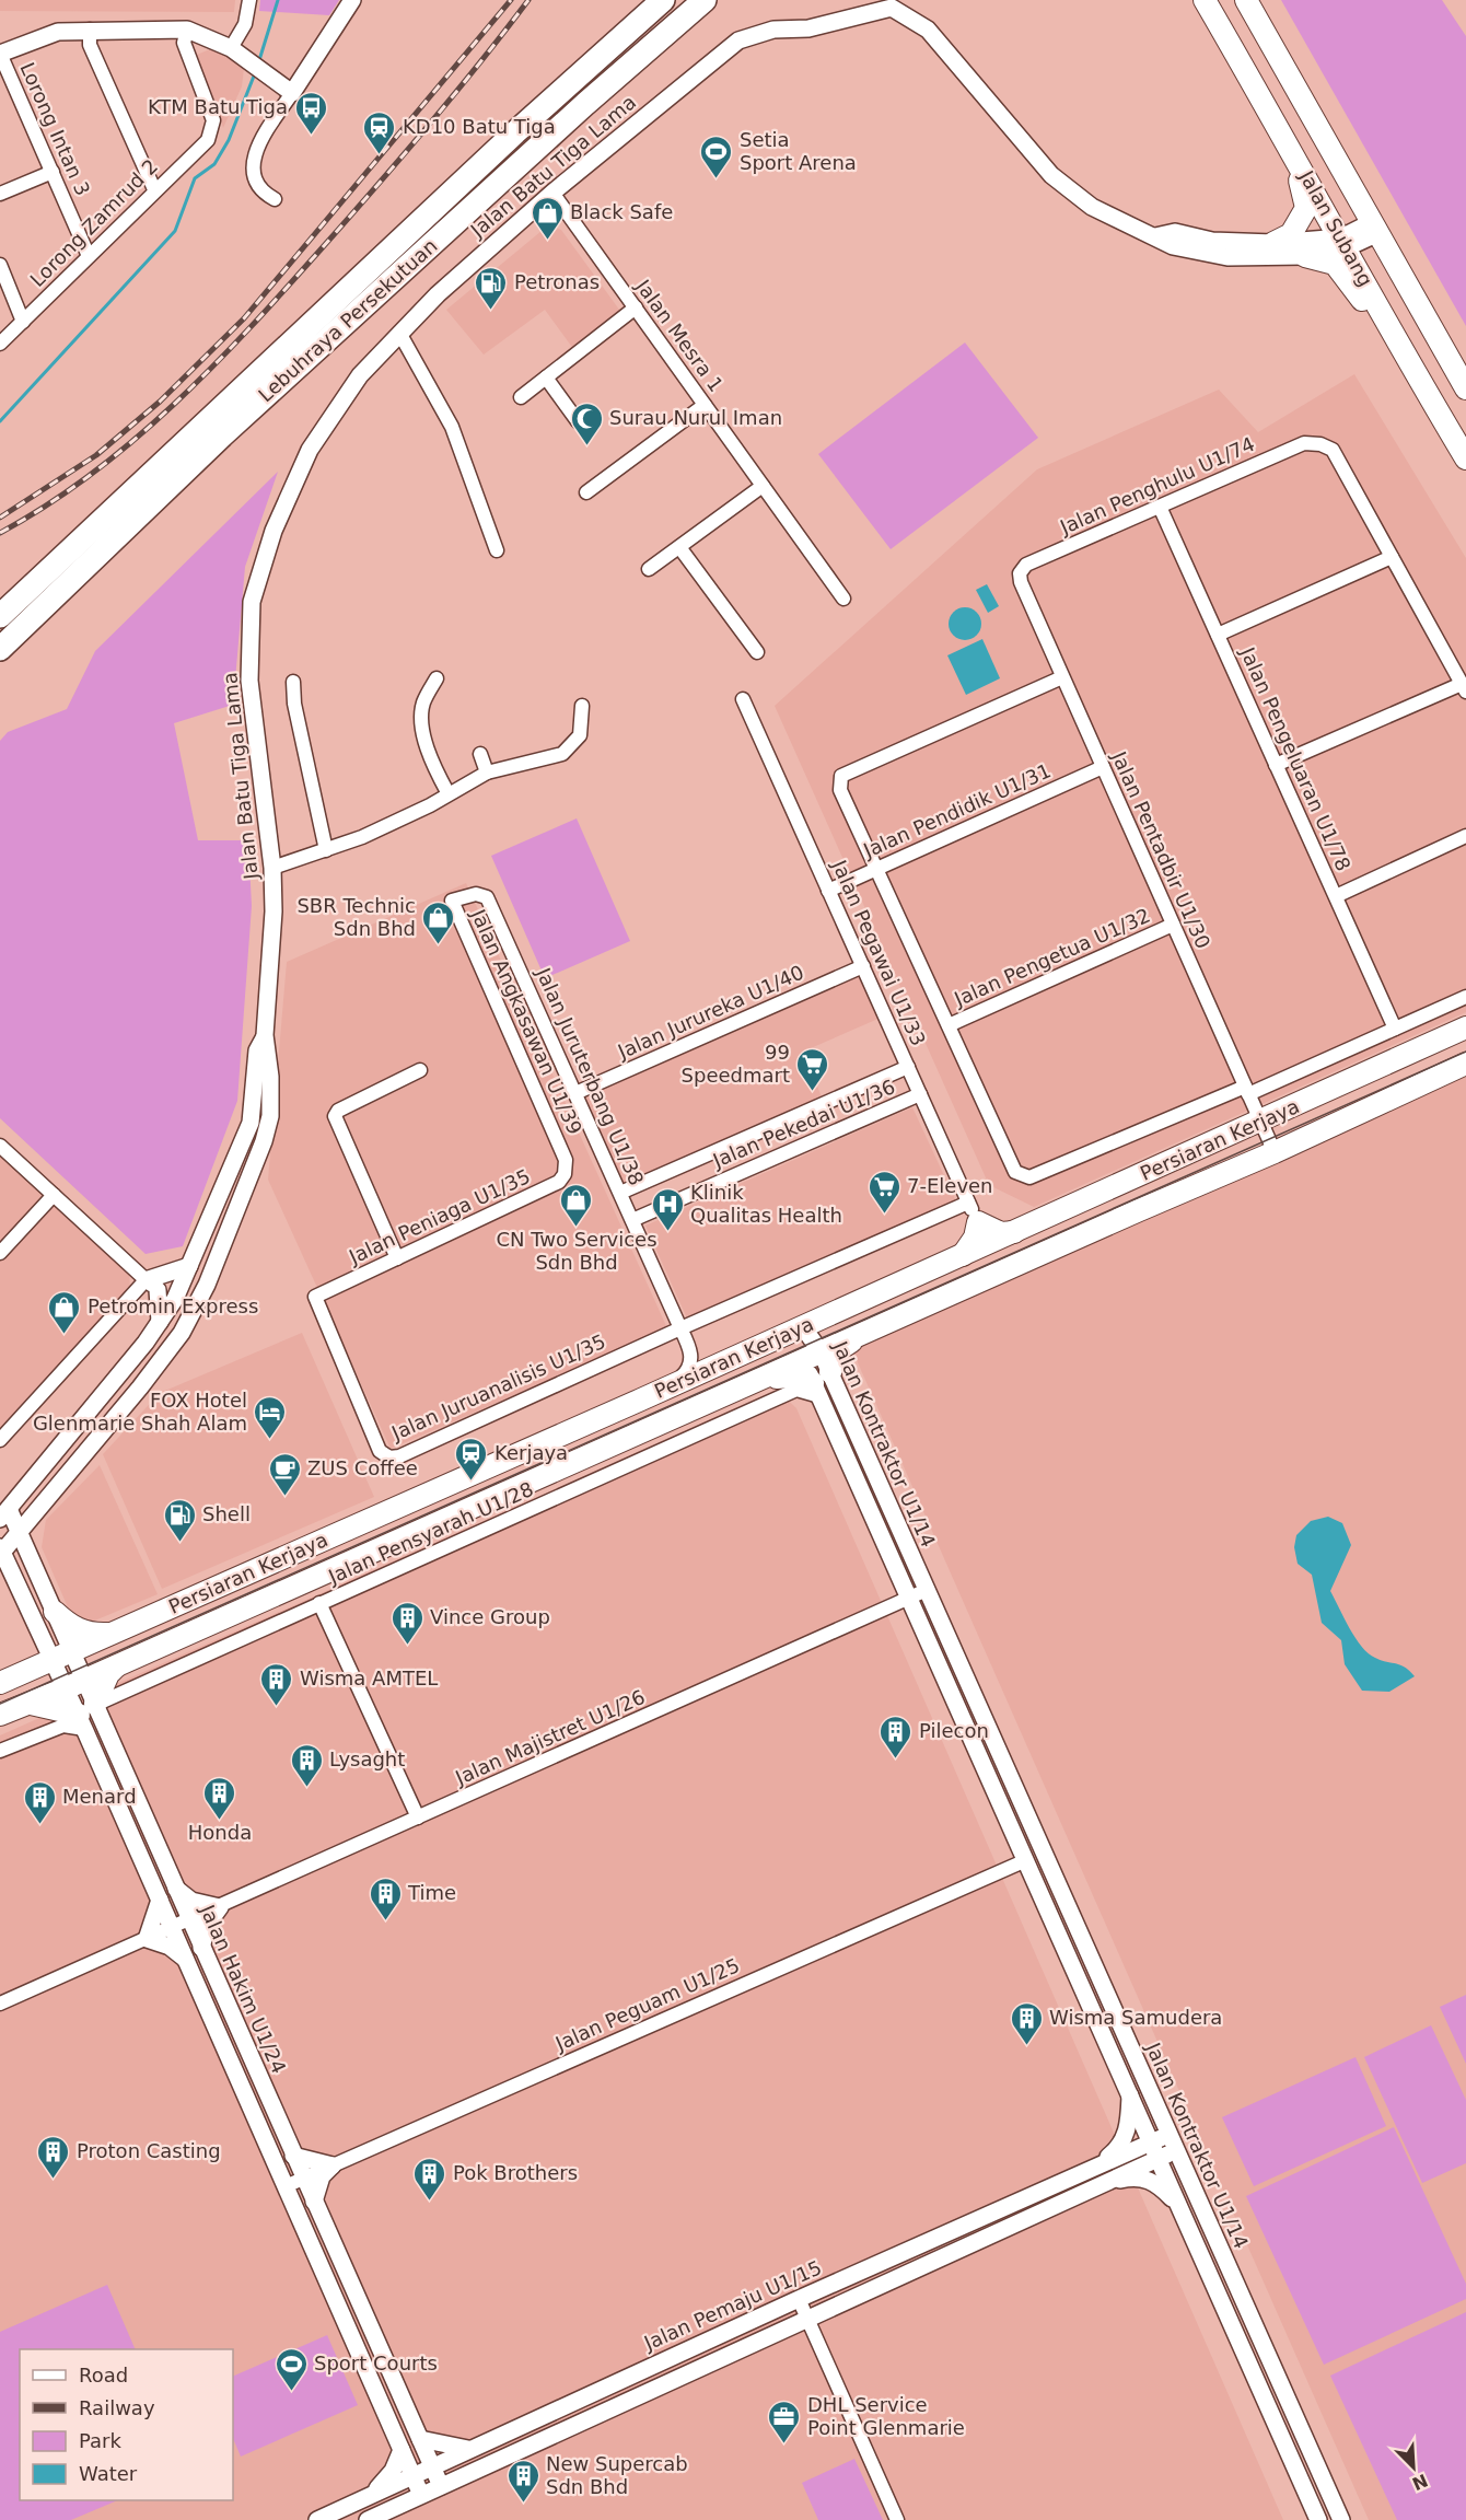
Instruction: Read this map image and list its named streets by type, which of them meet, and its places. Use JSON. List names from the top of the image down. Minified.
{"streets":{"highway":["Lebuhraya Persekutuan"],"main road":["Jalan Subang","Persiaran Kerjaya"],"street":["Lorong Intan 3","Jalan Batu Tiga Lama","Lorong Zamrud 2","Jalan Mesra 1","Jalan Penghulu U1/74","Jalan Pengeluaran U1/78","Jalan Pendidik U1/31","Jalan Pentadbir U1/30","Jalan Pegawai U1/33","Jalan Pengetua U1/32","Jalan Jurureka U1/40","Jalan Angkasawan U1/39","Jalan Juruterbang U1/38","Jalan Pekedai U1/36","Jalan Peniaga U1/35","Jalan Juruanalisis U1/35","Jalan Kontraktor U1/14","Jalan Pensyarah U1/28","Jalan Majistret U1/26","Jalan Hakim U1/24","Jalan Peguam U1/25","Jalan Pemaju U1/15"]},"crossings":[["Lorong Intan 3","Lorong Zamrud 2"],["Jalan Batu Tiga Lama","Jalan Subang"],["Jalan Batu Tiga Lama","Jalan Mesra 1"],["Jalan Batu Tiga Lama","Jalan Hakim U1/24"],["Jalan Penghulu U1/74","Jalan Pengeluaran U1/78"],["Jalan Penghulu U1/74","Jalan Pentadbir U1/30"],["Jalan Pendidik U1/31","Jalan Pentadbir U1/30"],["Jalan Pendidik U1/31","Jalan Pegawai U1/33"],["Jalan Pentadbir U1/30","Jalan Pengetua U1/32"],["Jalan Pentadbir U1/30","Persiaran Kerjaya"],["Jalan Pegawai U1/33","Jalan Jurureka U1/40"],["Jalan Pegawai U1/33","Jalan Pekedai U1/36"],["Jalan Jurureka U1/40","Jalan Juruterbang U1/38"],["Jalan Angkasawan U1/39","Jalan Juruterbang U1/38"],["Jalan Angkasawan U1/39","Jalan Peniaga U1/35"],["Jalan Juruterbang U1/38","Jalan Pekedai U1/36"],["Jalan Juruterbang U1/38","Jalan Juruanalisis U1/35"],["Persiaran Kerjaya","Jalan Kontraktor U1/14"],["Persiaran Kerjaya","Jalan Hakim U1/24"],["Jalan Peniaga U1/35","Jalan Juruanalisis U1/35"],["Jalan Kontraktor U1/14","Jalan Pensyarah U1/28"],["Jalan Kontraktor U1/14","Jalan Majistret U1/26"],["Jalan Kontraktor U1/14","Jalan Peguam U1/25"],["Jalan Kontraktor U1/14","Jalan Pemaju U1/15"],["Jalan Pensyarah U1/28","Jalan Hakim U1/24"],["Jalan Majistret U1/26","Jalan Hakim U1/24"],["Jalan Hakim U1/24","Jalan Peguam U1/25"],["Jalan Hakim U1/24","Jalan Pemaju U1/15"]],"places":{"bus stop":["KTM Batu Tiga"],"station":["KD10 Batu Tiga","Kerjaya"],"sports":["Setia Sport Arena","Sport Courts"],"shop":["Black Safe","SBR Technic Sdn Bhd","CN Two Services Sdn Bhd","Petromin Express"],"fuel station":["Petronas","Shell"],"mosque":["Surau Nurul Iman"],"supermarket":["99 Speedmart","7-Eleven"],"hospital":["Klinik Qualitas Health"],"hotel":["FOX Hotel Glenmarie Shah Alam"],"cafe":["ZUS Coffee"],"building":["Vince Group","Wisma AMTEL","Pilecon","Lysaght","Honda","Menard","Time","Wisma Samudera","Proton Casting","Pok Brothers","New Supercab Sdn Bhd"],"office":["DHL Service Point Glenmarie"]},"legend":["Road","Railway","Park","Water"],"north":"bottom right"}
